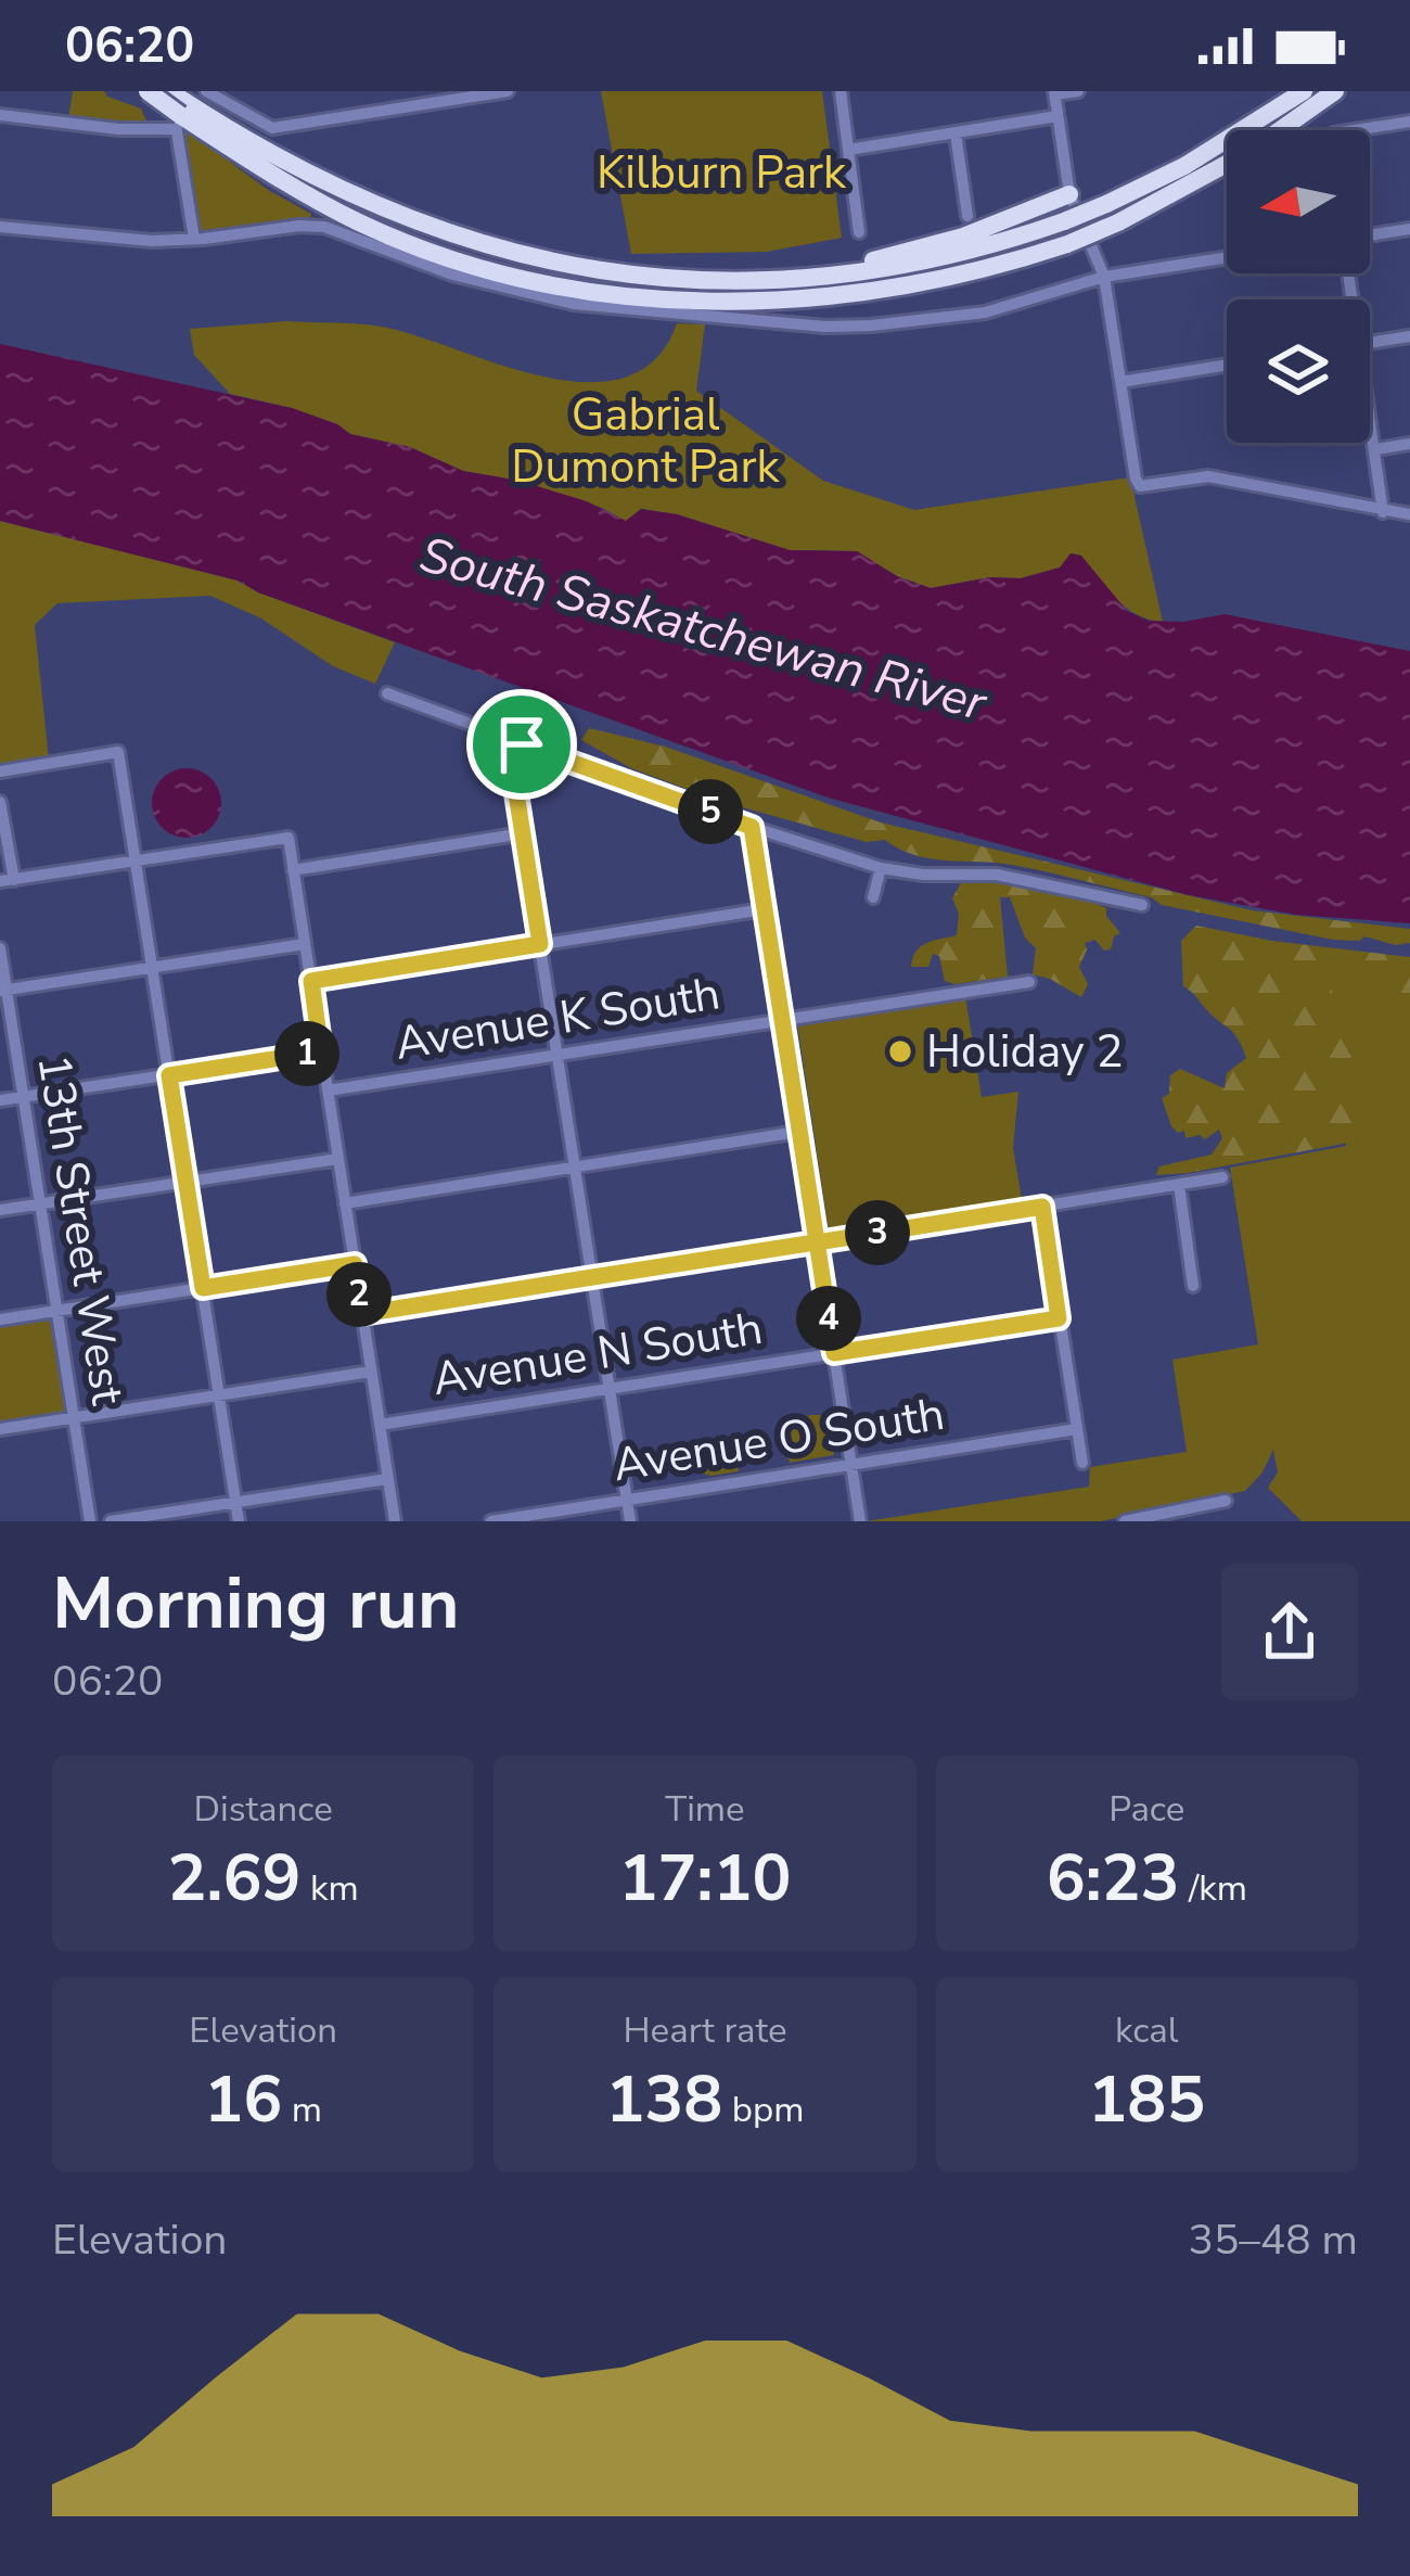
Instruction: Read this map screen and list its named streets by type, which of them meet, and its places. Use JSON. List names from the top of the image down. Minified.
{"streets":{"street":["Avenue K South","13th Street West","Avenue N South","Avenue O South"]},"crossings":[["13th Street West","Avenue N South"]],"water":["South Saskatchewan River"],"parks":["Kilburn Park","Gabrial Dumont Park"],"places":["Holiday 2"],"north":"left","page":{"status":"06:20","pins":["5","1","3","2","4"],"heading":["Morning run","06:20"],"stats":[["Distance","2.69 km"],["Time","17:10"],["Pace","6:23 /km"],["Elevation","16 m"],["Heart rate","138 bpm"],["kcal","185"]],"chart":["Elevation","35–48 m"]}}
